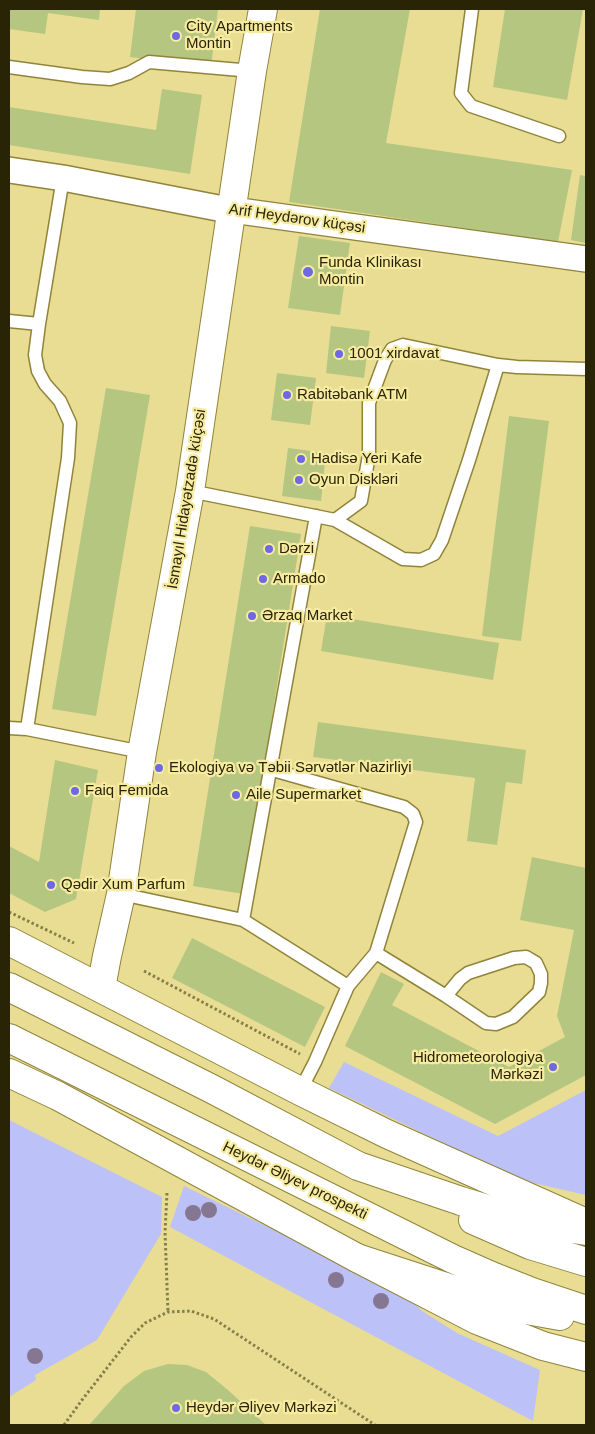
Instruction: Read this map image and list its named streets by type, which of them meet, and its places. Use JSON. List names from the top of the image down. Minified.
{"streets":{"main road":["İsmayıl Hidayətzadə küçəsi","Heydər Əliyev prospekti"],"street":["Arif Heydərov küçəsi"]},"crossings":[["Arif Heydərov küçəsi","İsmayıl Hidayətzadə küçəsi"]],"places":["City Apartments Montin","Funda Klinikası Montin","1001 xirdavat","Rabitəbank ATM","Hadisə Yeri Kafe","Oyun Diskləri","Dərzi","Armado","Ərzaq Market","Ekologiya və Təbii Sərvətlər Nazirliyi","Faiq Femida","Aile Supermarket","Qədir Xum Parfum","Hidrometeorologiya Mərkəzi","Heydər Əliyev Mərkəzi"]}
